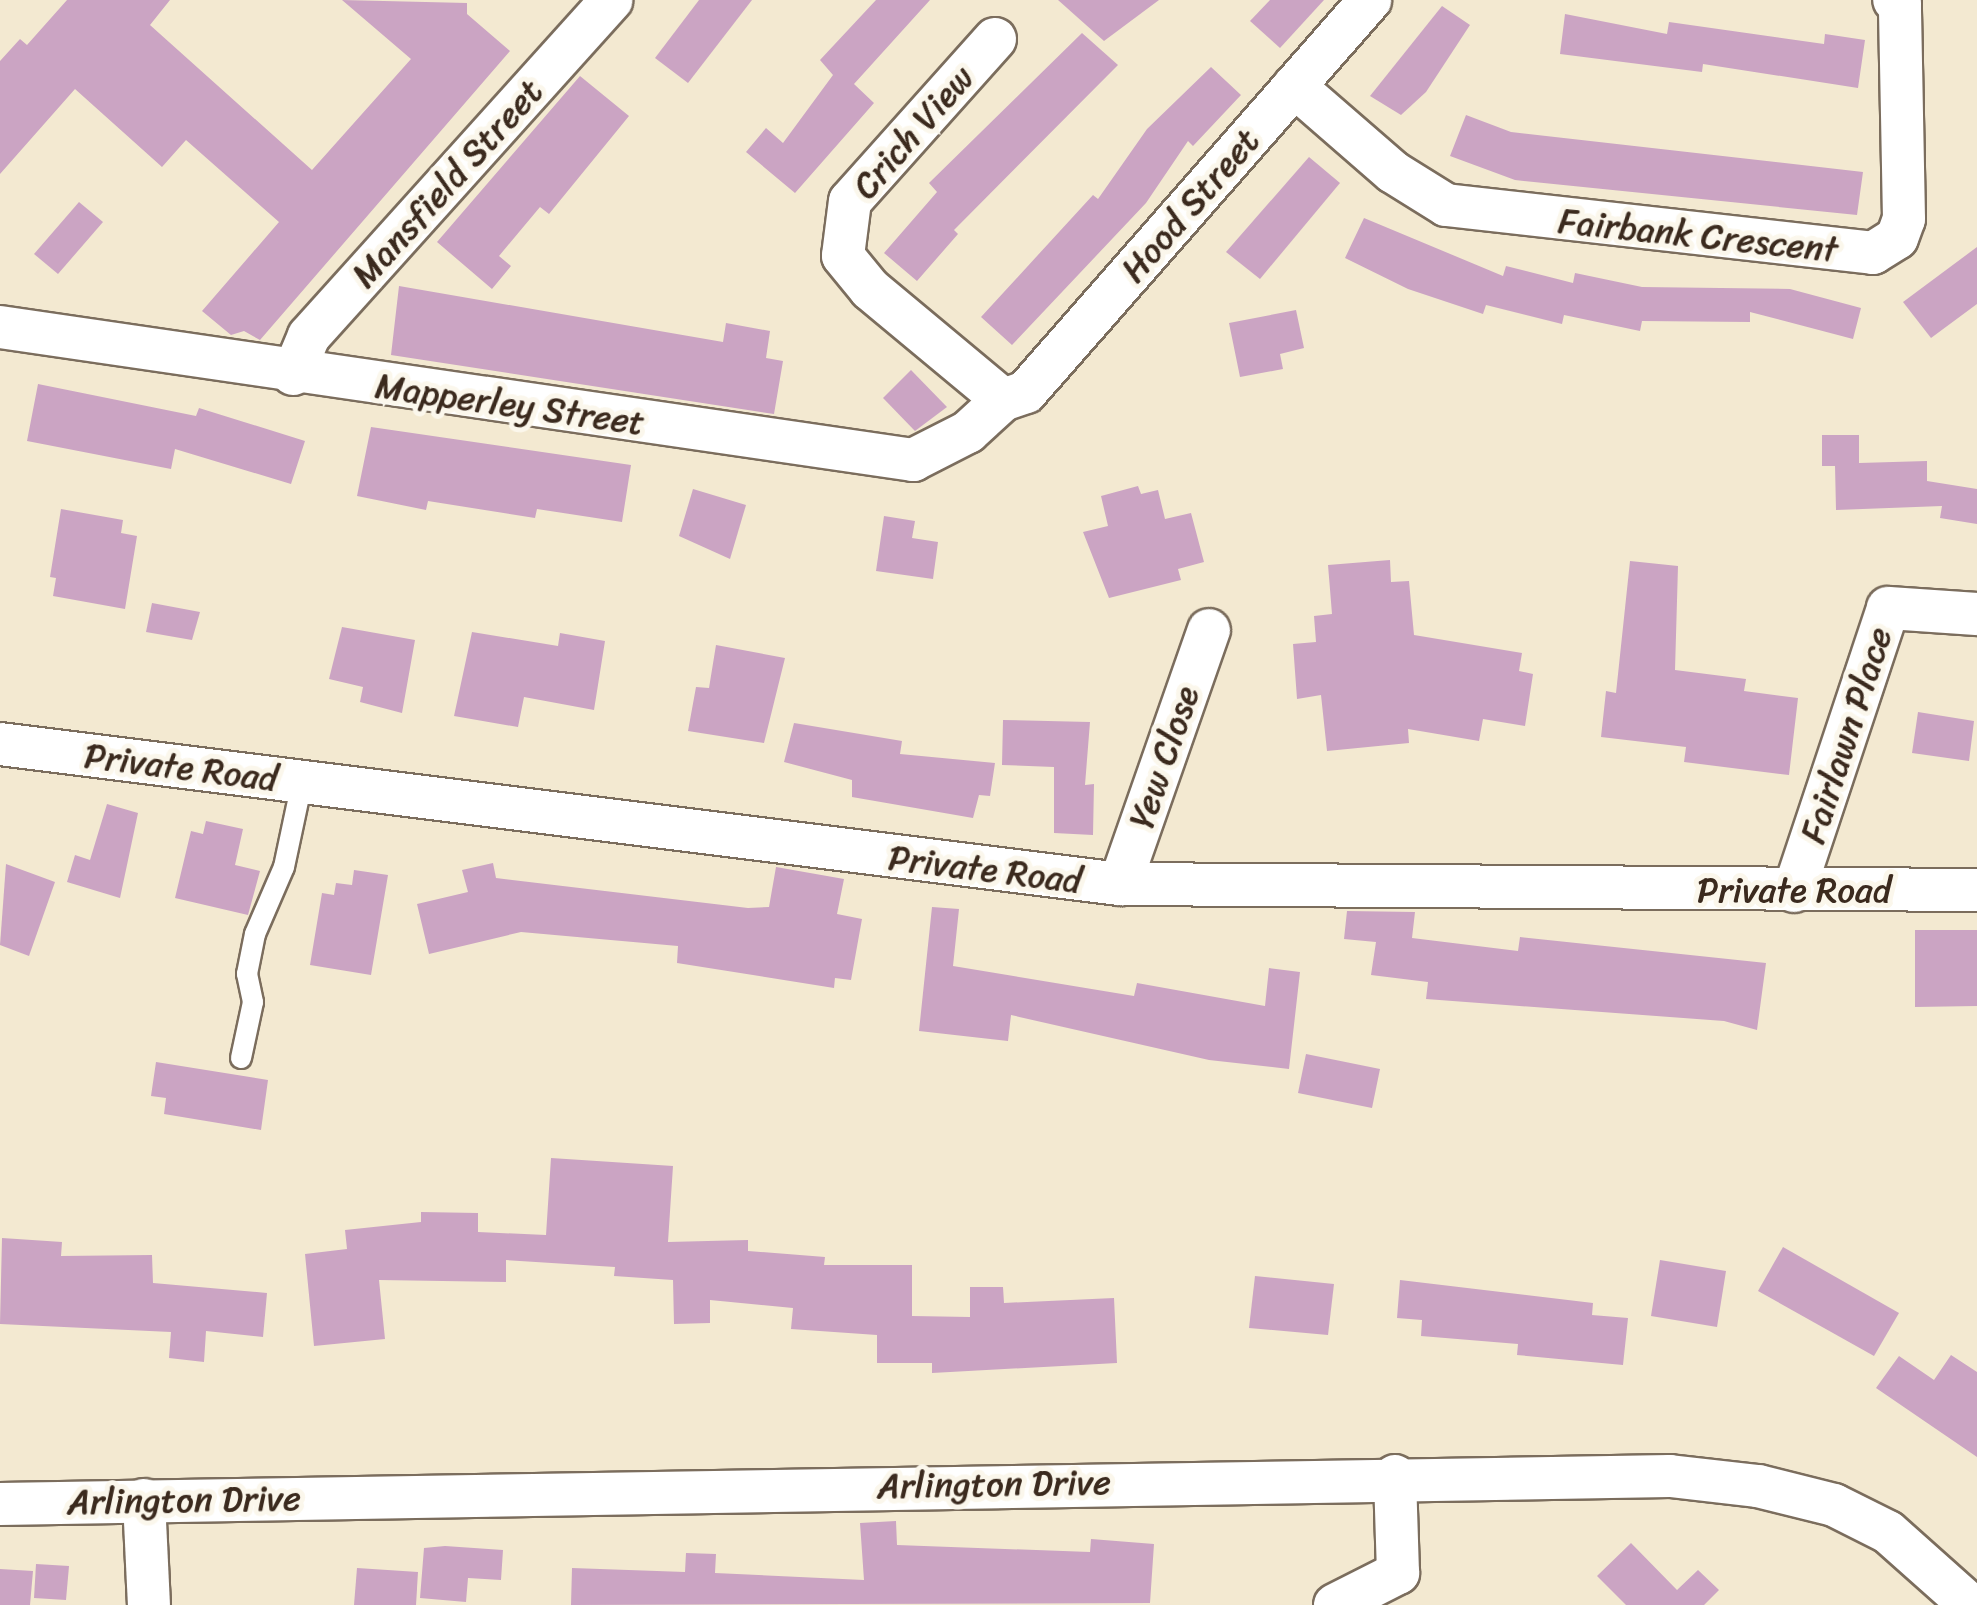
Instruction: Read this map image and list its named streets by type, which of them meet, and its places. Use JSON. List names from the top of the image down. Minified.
{"streets":{"street":["Crich View","Mansfield Street","Hood Street","Fairbank Crescent","Mapperley Street","Fairlawn Place","Yew Close","Private Road","Arlington Drive"]},"crossings":[["Crich View","Hood Street"],["Crich View","Mapperley Street"],["Mansfield Street","Mapperley Street"],["Hood Street","Fairbank Crescent"],["Hood Street","Mapperley Street"],["Fairlawn Place","Private Road"],["Yew Close","Private Road"]]}
